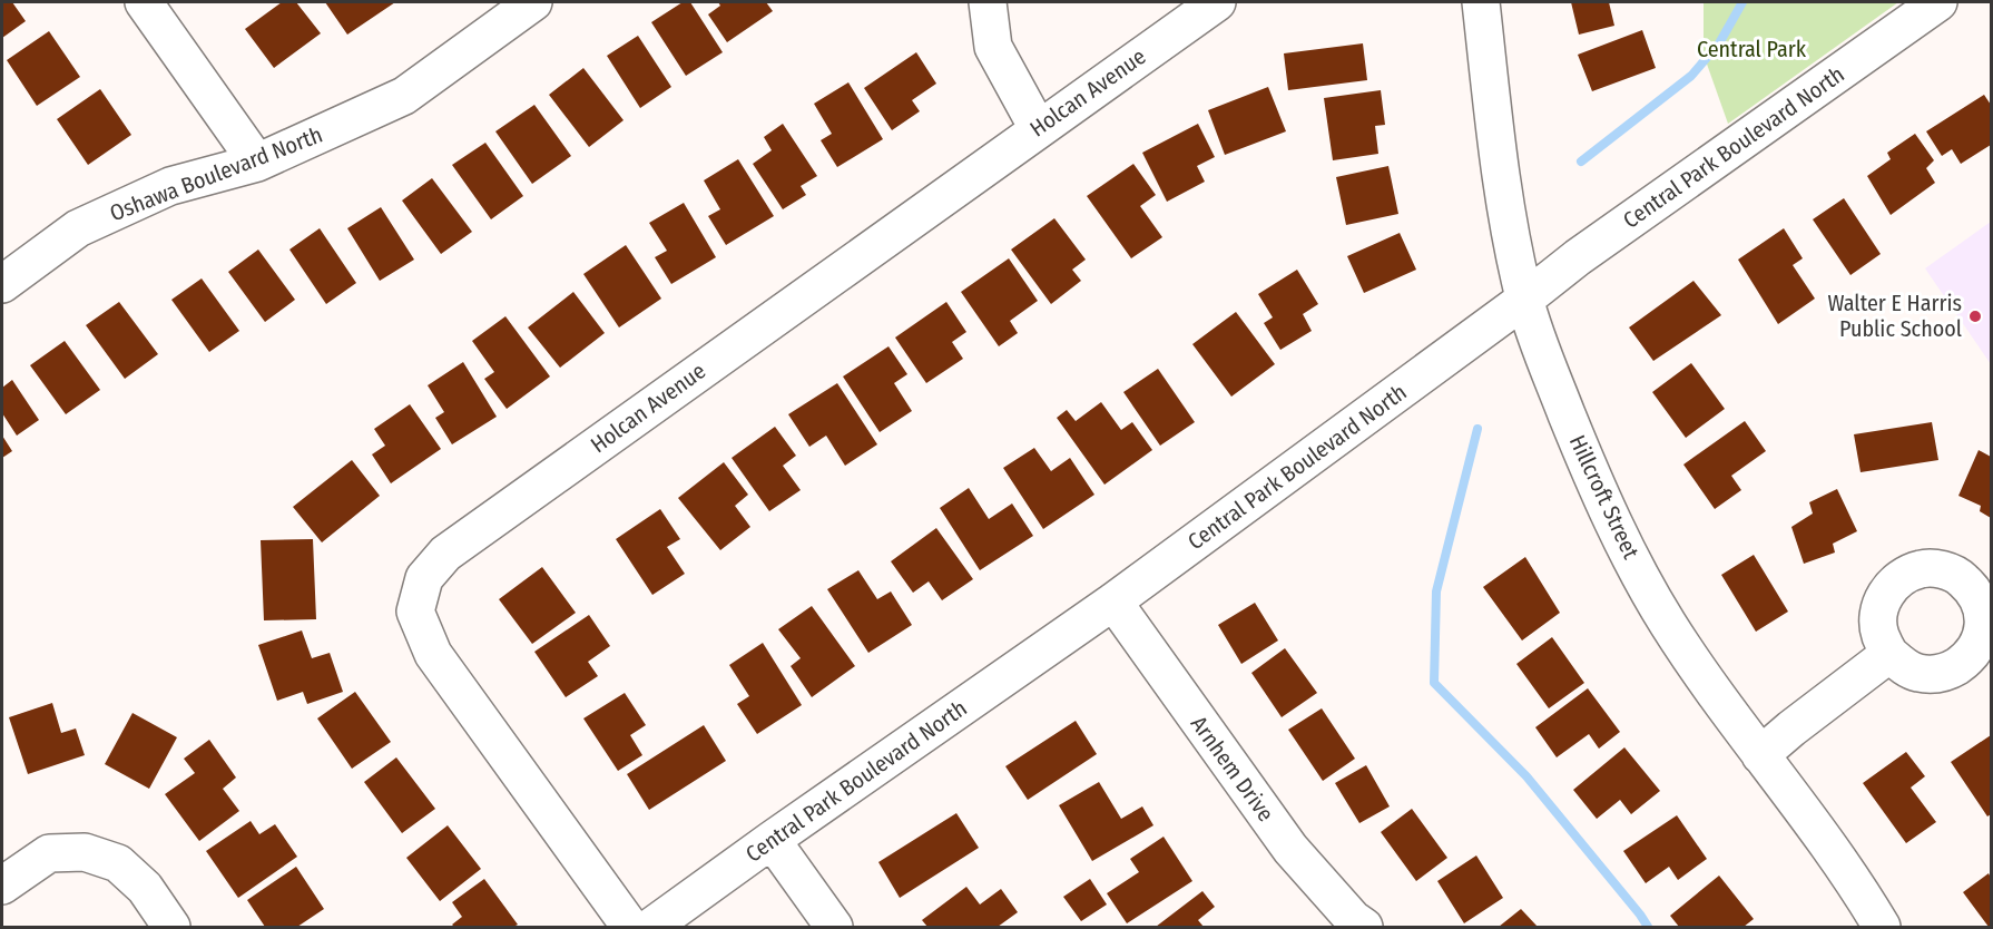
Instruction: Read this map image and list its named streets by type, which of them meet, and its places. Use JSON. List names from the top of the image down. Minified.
{"streets":{"street":["Holcan Avenue","Central Park Boulevard North","Oshawa Boulevard North","Hillcroft Street","Arnhem Drive"]},"crossings":[["Central Park Boulevard North","Hillcroft Street"],["Central Park Boulevard North","Arnhem Drive"]],"parks":["Central Park"],"places":["Walter E Harris Public School"]}
